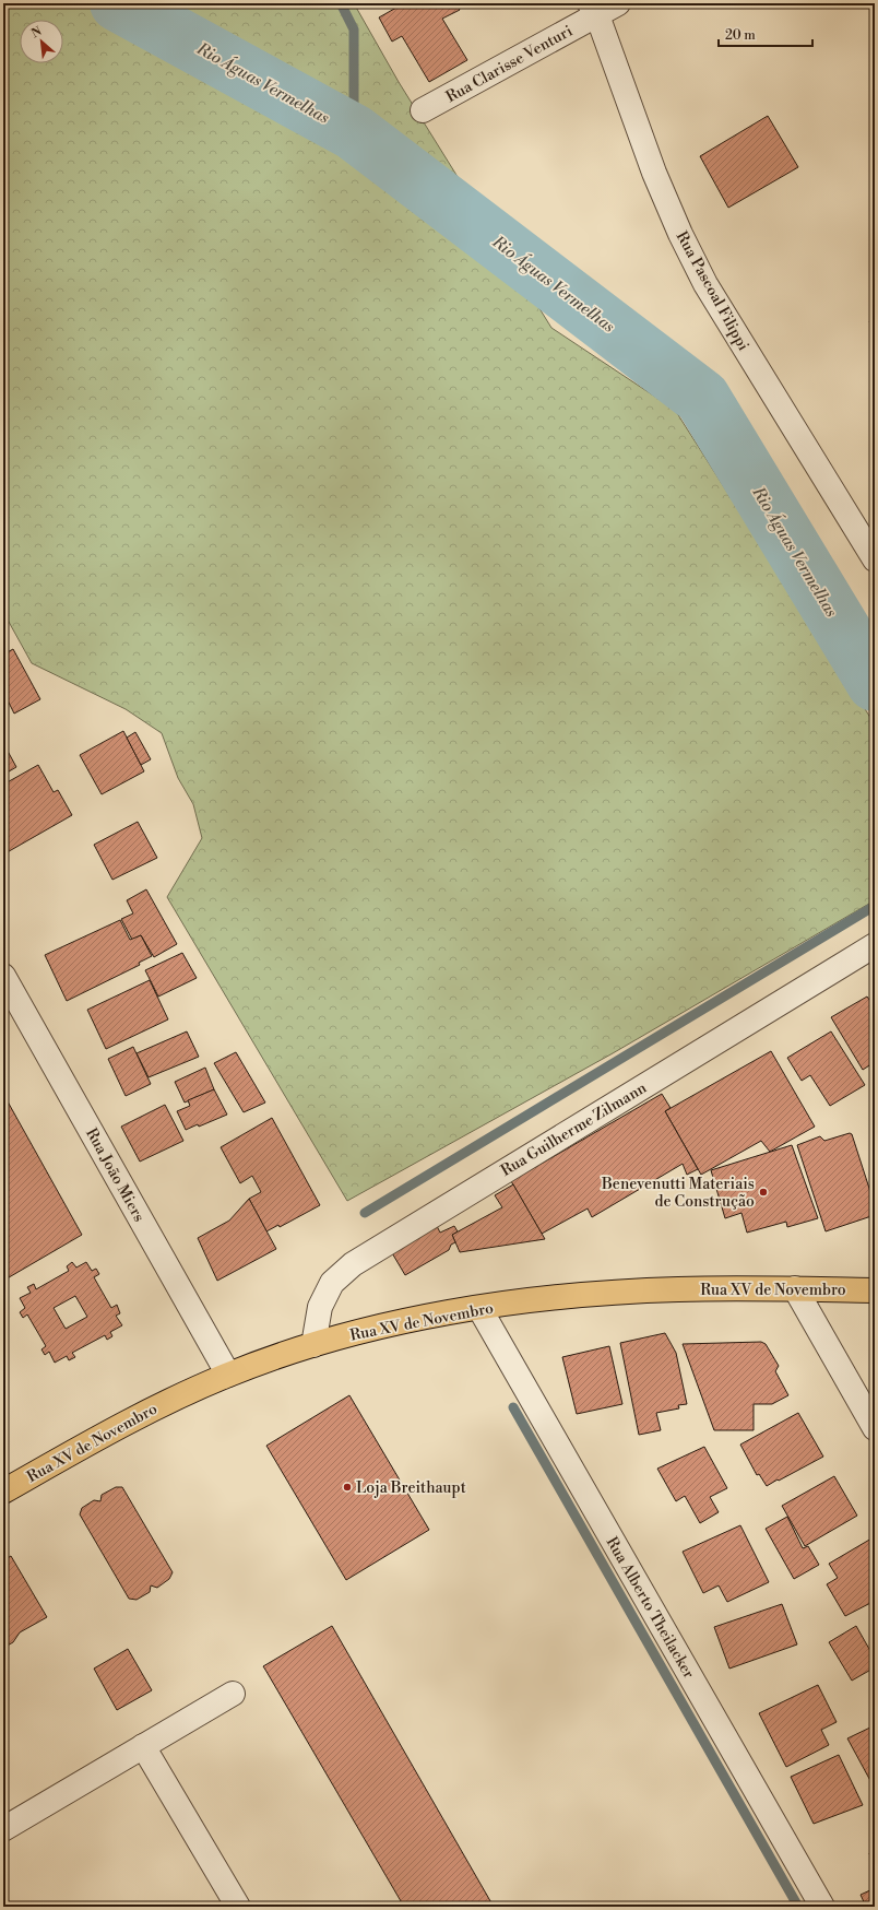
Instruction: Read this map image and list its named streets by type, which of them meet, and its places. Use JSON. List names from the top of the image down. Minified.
{"streets":{"main road":["Rua XV de Novembro"],"street":["Rua Clarisse Venturi","Rua Pascoal Filippi","Rua Guilherme Zilmann","Rua João Miers","Rua Alberto Theilacker"]},"crossings":[["Rua Clarisse Venturi","Rua Pascoal Filippi"],["Rua Guilherme Zilmann","Rua XV de Novembro"],["Rua João Miers","Rua XV de Novembro"],["Rua XV de Novembro","Rua Alberto Theilacker"]],"water":["Rio Águas Vermelhas"],"places":["Benevenutti Materiais de Construção","Loja Breithaupt"],"scale_bar":"20 m","north":"top left"}
